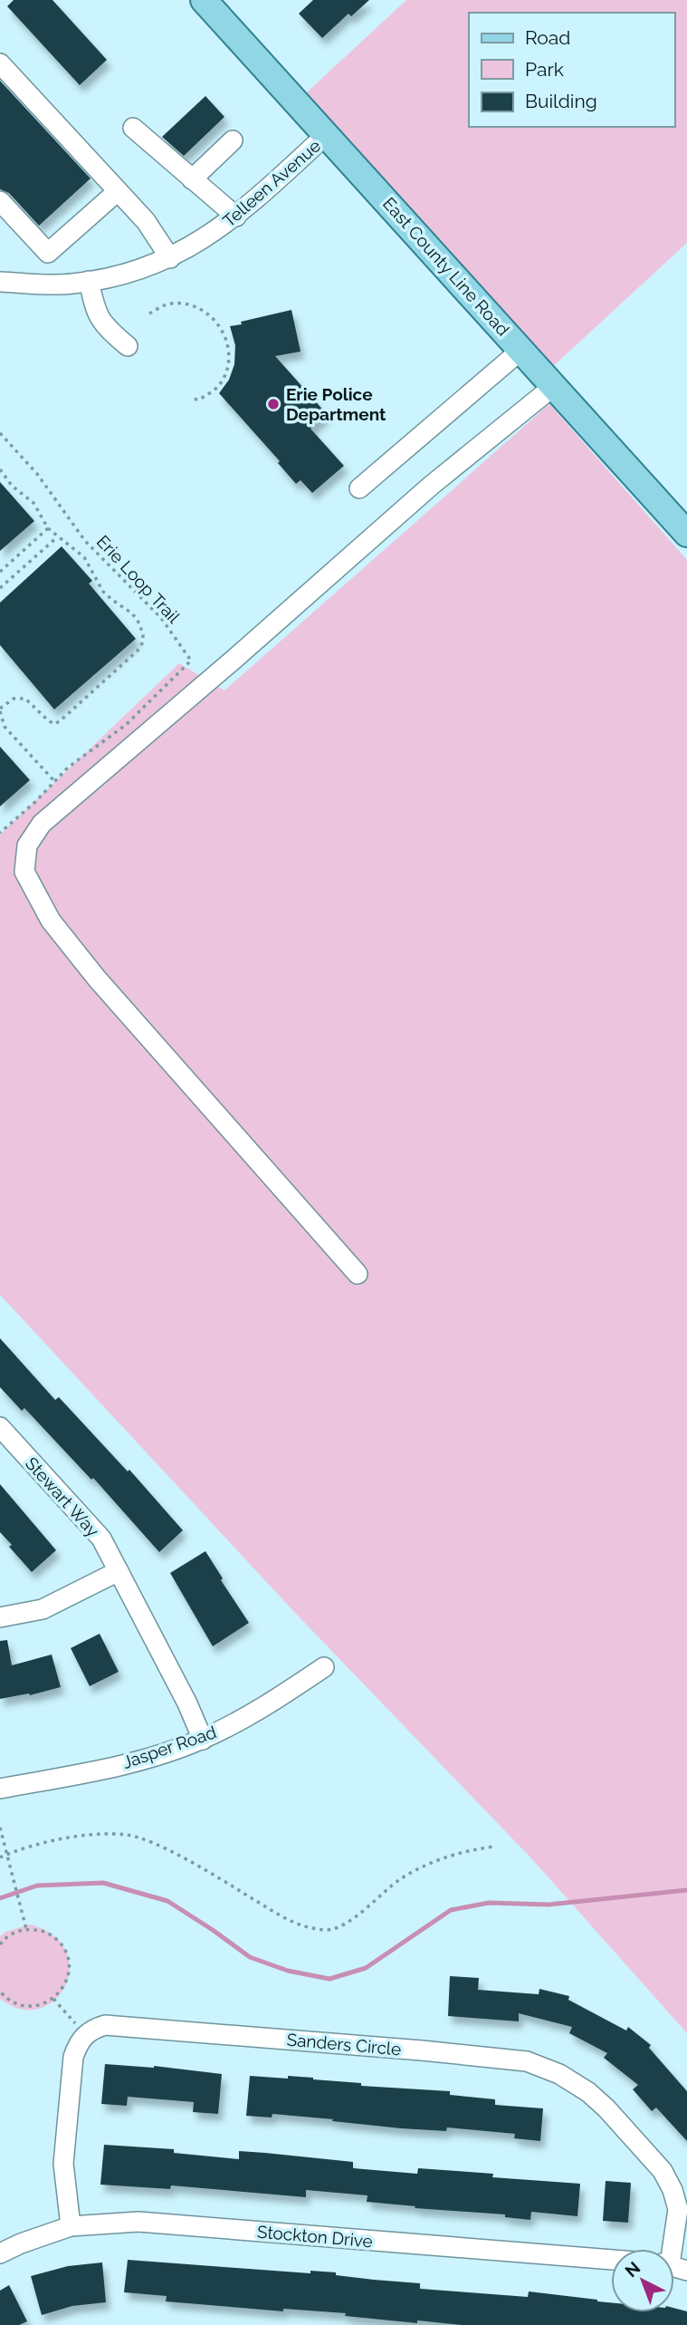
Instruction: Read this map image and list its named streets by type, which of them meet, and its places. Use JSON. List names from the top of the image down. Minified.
{"streets":{"main road":["East County Line Road"],"street":["Telleen Avenue","Stewart Way","Jasper Road","Sanders Circle","Stockton Drive"],"path":["Erie Loop Trail"]},"crossings":[["Telleen Avenue","East County Line Road"],["Stewart Way","Jasper Road"]],"places":["Erie Police Department"],"legend":["Road","Park","Building"],"north":"top left"}
